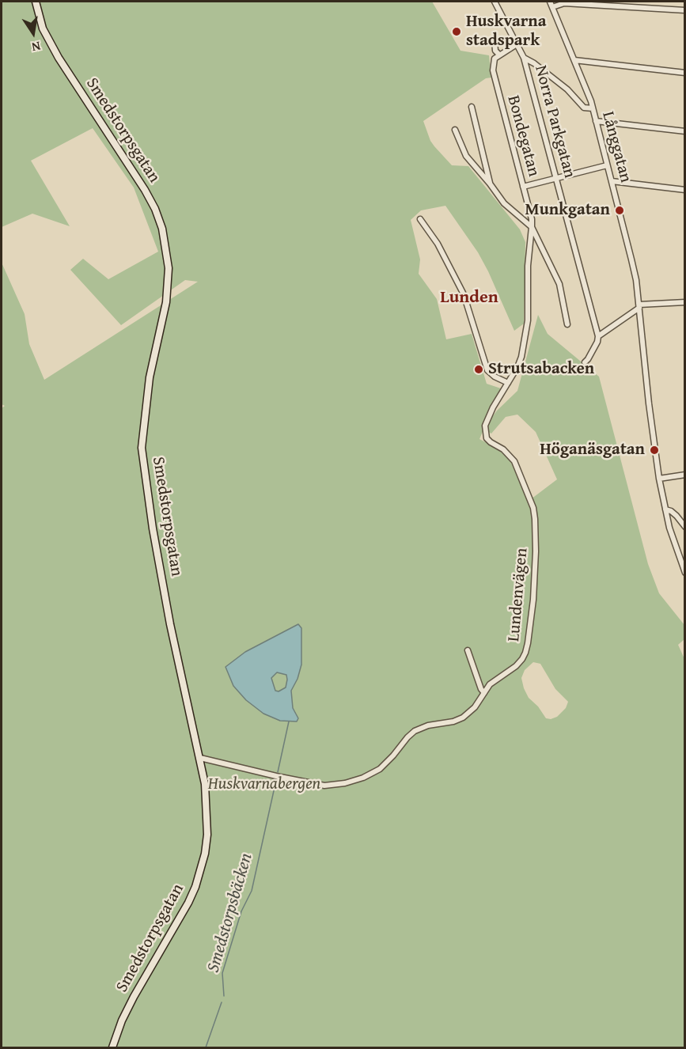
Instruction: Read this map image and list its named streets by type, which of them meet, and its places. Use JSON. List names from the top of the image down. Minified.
{"streets":{"street":["Norra Parkgatan","Smedstorpsgatan","Bondegatan","Långgatan","Lundenvägen"]},"crossings":[["Smedstorpsgatan","Lundenvägen"],["Bondegatan","Lundenvägen"]],"districts":["Lunden"],"water":["Smedstorpsbäcken"],"parks":["Huskvarnabergen"],"places":["Huskvarna stadspark","Munkgatan","Strutsabacken","Höganäsgatan"],"north":"bottom"}
